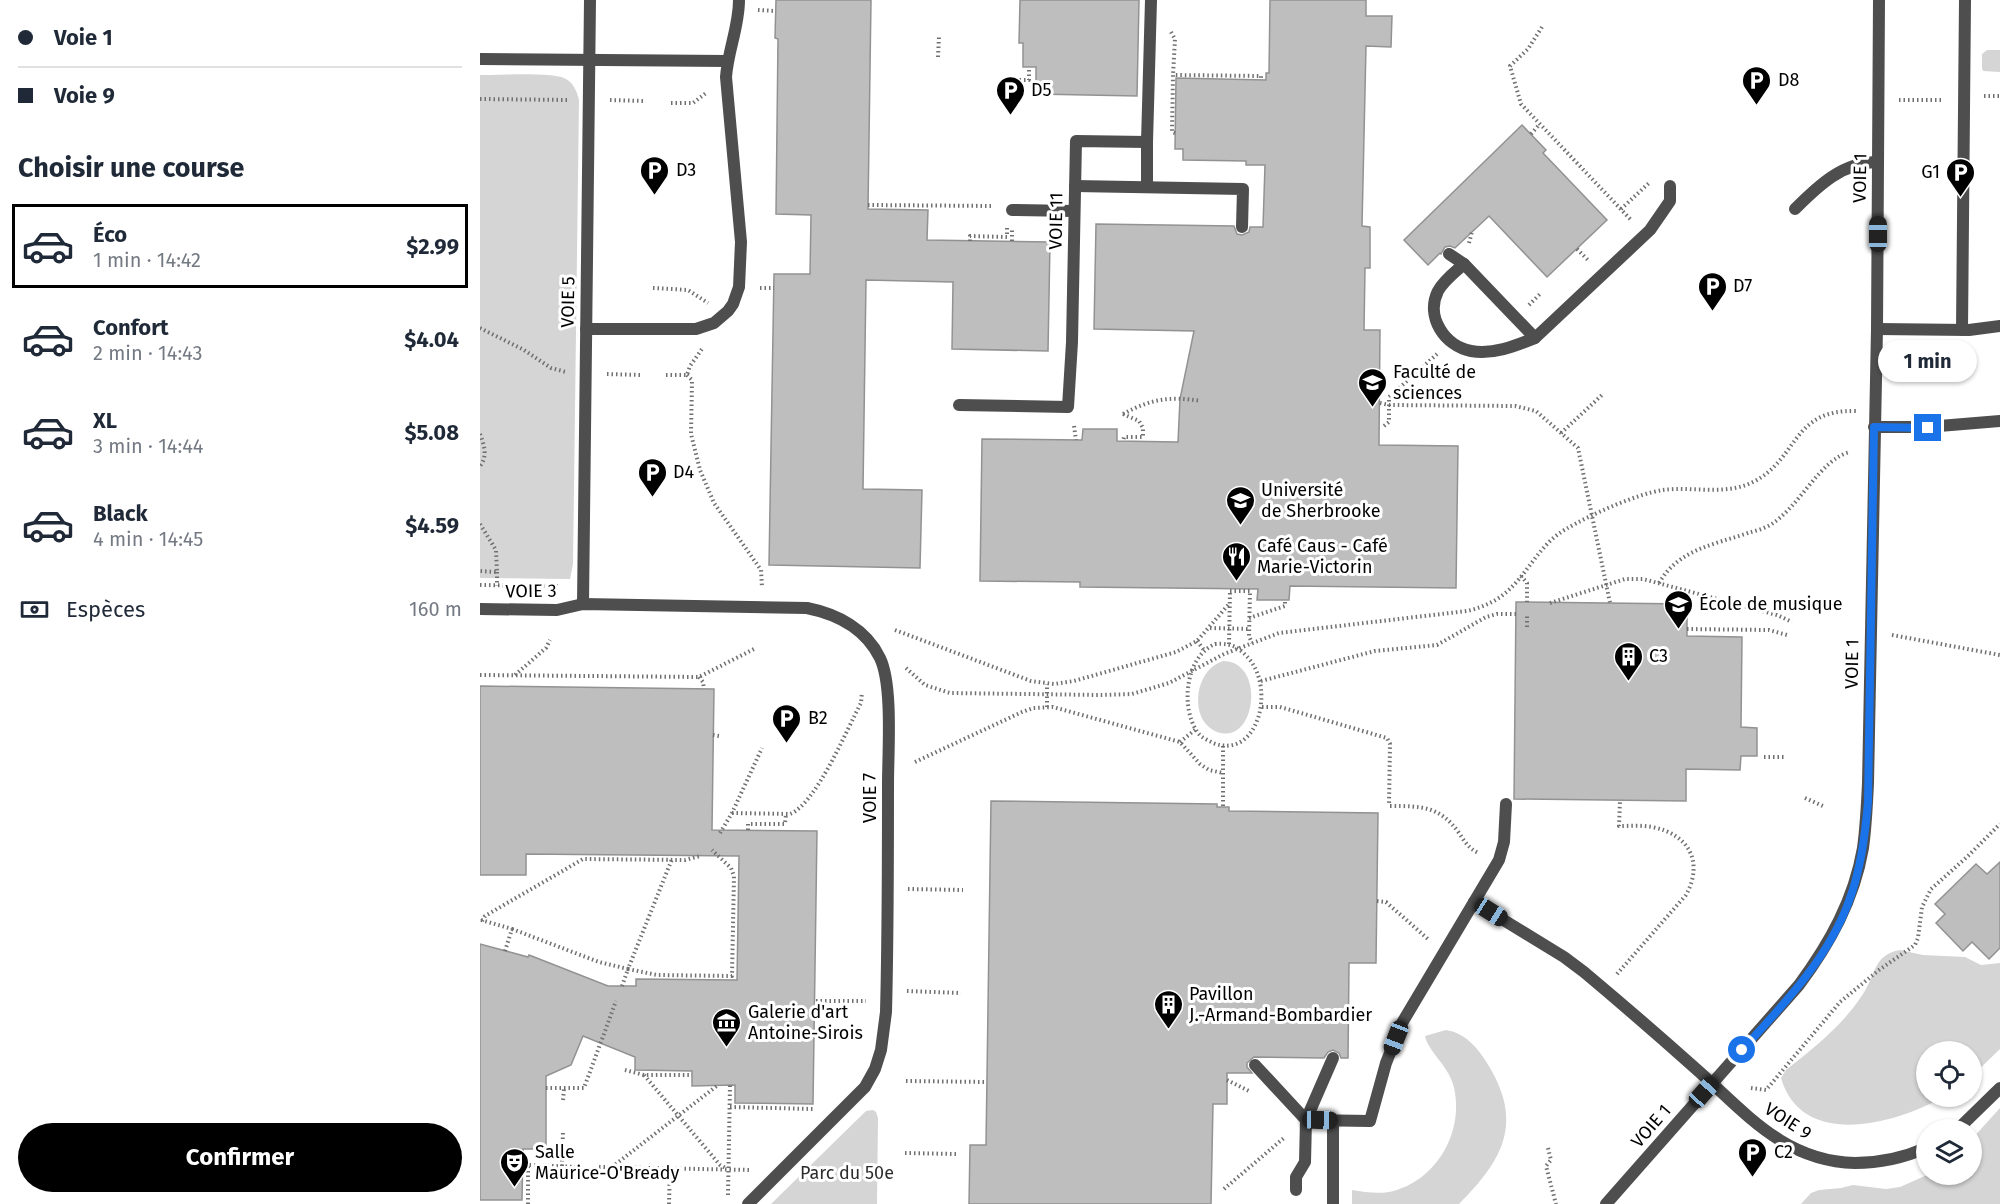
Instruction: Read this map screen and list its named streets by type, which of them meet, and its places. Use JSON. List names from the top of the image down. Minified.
{"streets":{"lane":["VOIE 1","VOIE 11","VOIE 5","VOIE 3","VOIE 7","VOIE 9"]},"crossings":[["VOIE 1","VOIE 9"],["VOIE 5","VOIE 3"],["VOIE 5","VOIE 7"],["VOIE 3","VOIE 7"]],"parks":["Parc du 50e"],"places":{"parking":["D8","D5","D3","G1","D7","D4","B2","C2"],"school or university":["Faculté de sciences","Université de Sherbrooke","École de musique"],"restaurant":["Café Caus - Café Marie-Victorin"],"building":["C3","Pavillon J.-Armand-Bombardier"],"museum":["Galerie d'art Antoine-Sirois"],"theatre":["Salle Maurice-O'Bready"]},"page":{"banner":["Voie 1","Voie 9"],"heading":"Choisir une course","list":[{"name":"Éco","note":"1 min · 14:42","value":"$2.99"},{"name":"Confort","note":"2 min · 14:43","value":"$4.04"},{"name":"XL","note":"3 min · 14:44","value":"$5.08"},{"name":"Black","note":"4 min · 14:45","value":"$4.59"}],"bubble":"1 min","pay":["Espèces","160 m"],"buttons":"Confirmer"}}
